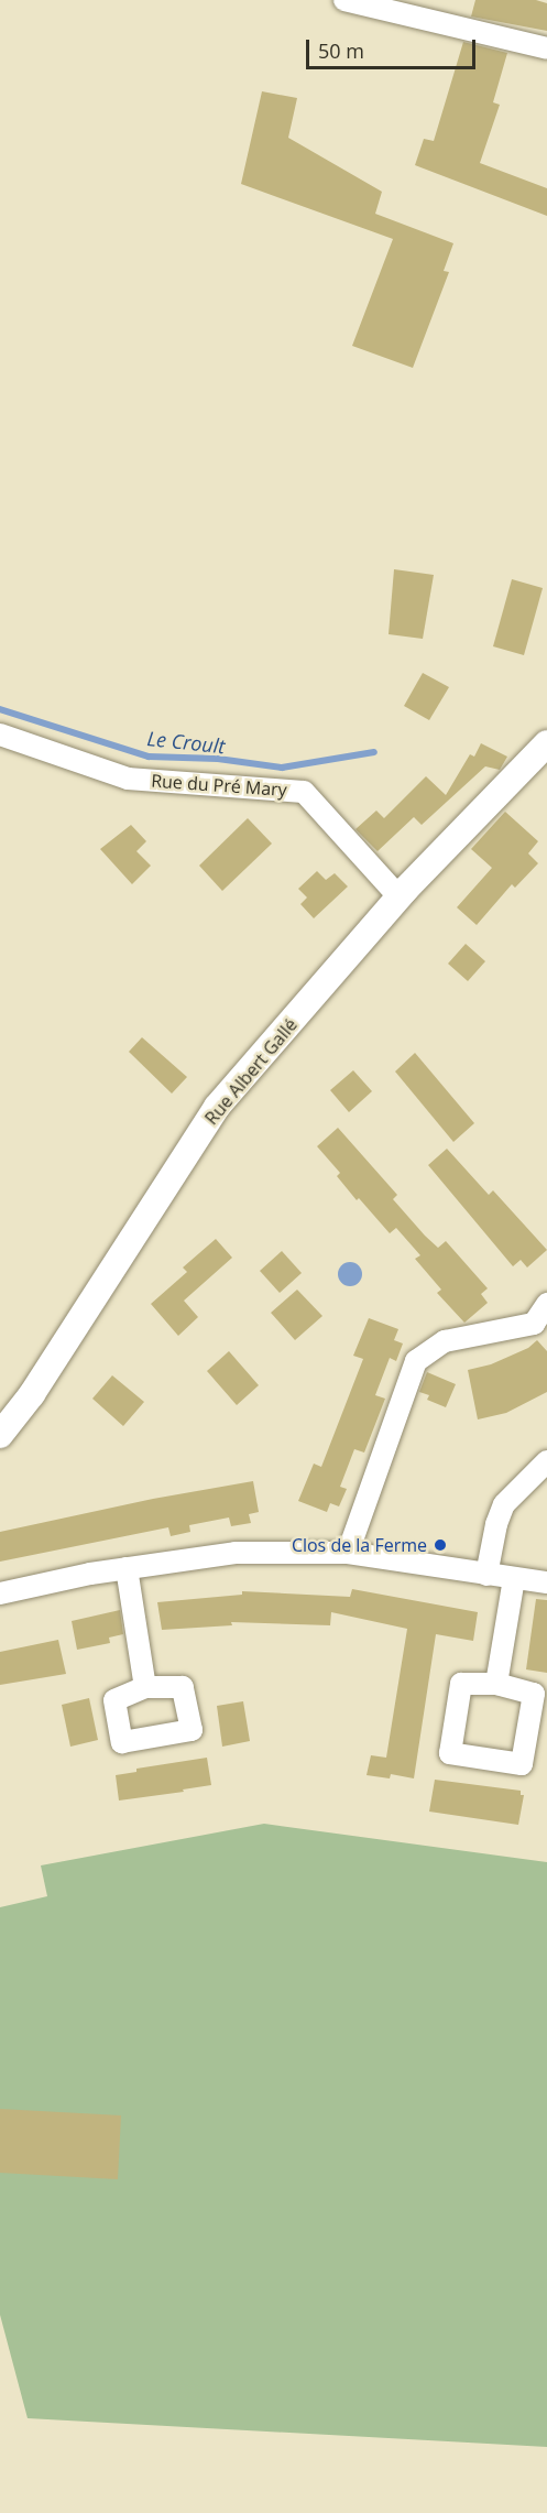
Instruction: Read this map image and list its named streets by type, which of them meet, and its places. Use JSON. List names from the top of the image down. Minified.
{"streets":{"street":["Rue du Pré Mary","Rue Albert Gallé"]},"crossings":[["Rue du Pré Mary","Rue Albert Gallé"]],"water":["Le Croult"],"places":["Clos de la Ferme"],"scale_bar":"50 m"}
